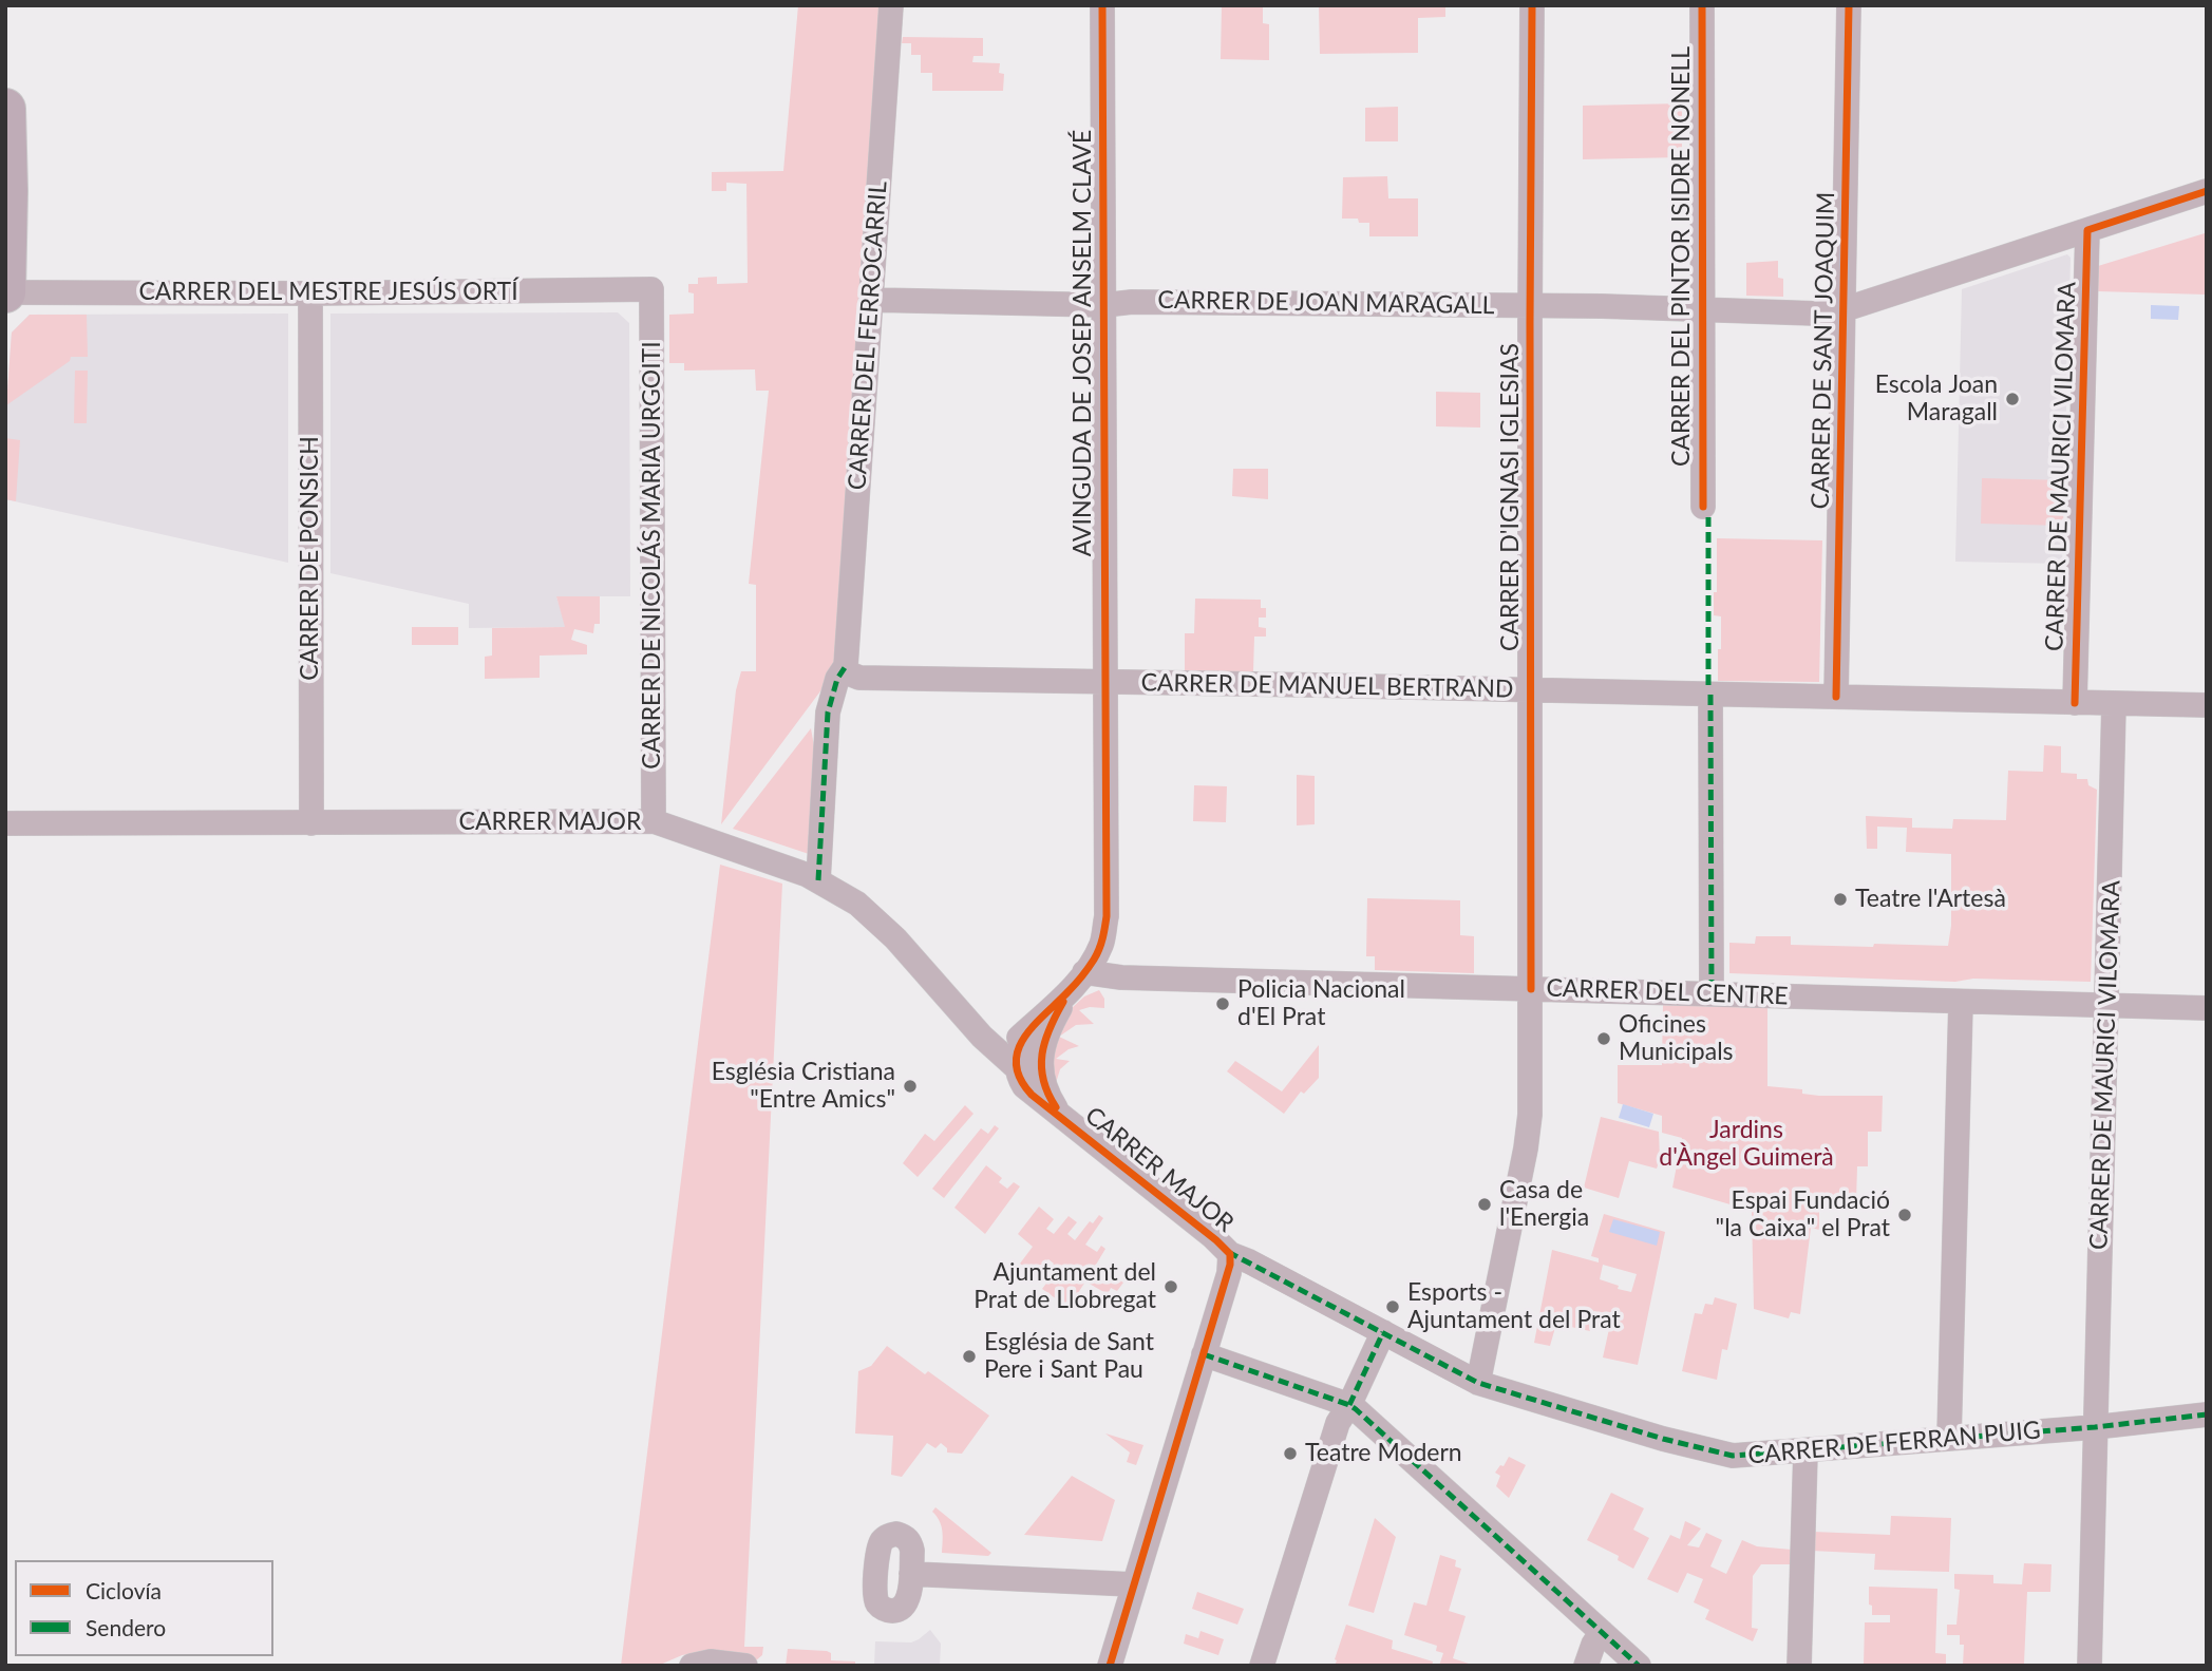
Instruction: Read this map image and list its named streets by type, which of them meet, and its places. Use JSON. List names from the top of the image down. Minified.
{"streets":{"street":["CARRER DEL PINTOR ISIDRE NONELL","CARRER DEL MESTRE JESÚS ORTÍ","CARRER DE JOAN MARAGALL","CARRER DEL FERROCARRIL","AVINGUDA DE JOSEP ANSELM CLAVÉ","CARRER DE SANT JOAQUIM","CARRER DE MAURICI VILOMARA","CARRER D'IGNASI IGLESIAS","CARRER DE NICOLÁS MARIA URGOITI","CARRER DE PONSICH","CARRER DE MANUEL BERTRAND","CARRER MAJOR","CARRER DEL CENTRE","CARRER DE FERRAN PUIG"]},"crossings":[["CARRER DEL PINTOR ISIDRE NONELL","CARRER DE JOAN MARAGALL"],["CARRER DEL MESTRE JESÚS ORTÍ","CARRER DE NICOLÁS MARIA URGOITI"],["CARRER DEL MESTRE JESÚS ORTÍ","CARRER DE PONSICH"],["CARRER DE JOAN MARAGALL","CARRER DEL FERROCARRIL"],["CARRER DE JOAN MARAGALL","AVINGUDA DE JOSEP ANSELM CLAVÉ"],["CARRER DE JOAN MARAGALL","CARRER DE SANT JOAQUIM"],["CARRER DE JOAN MARAGALL","CARRER DE MAURICI VILOMARA"],["CARRER DE JOAN MARAGALL","CARRER D'IGNASI IGLESIAS"],["CARRER DEL FERROCARRIL","CARRER DE MANUEL BERTRAND"],["CARRER DEL FERROCARRIL","CARRER MAJOR"],["AVINGUDA DE JOSEP ANSELM CLAVÉ","CARRER DE MANUEL BERTRAND"],["AVINGUDA DE JOSEP ANSELM CLAVÉ","CARRER MAJOR"],["AVINGUDA DE JOSEP ANSELM CLAVÉ","CARRER DEL CENTRE"],["CARRER DE SANT JOAQUIM","CARRER DE MANUEL BERTRAND"],["CARRER DE MAURICI VILOMARA","CARRER DE MANUEL BERTRAND"],["CARRER DE MAURICI VILOMARA","CARRER DEL CENTRE"],["CARRER DE MAURICI VILOMARA","CARRER DE FERRAN PUIG"],["CARRER D'IGNASI IGLESIAS","CARRER DE MANUEL BERTRAND"],["CARRER D'IGNASI IGLESIAS","CARRER DEL CENTRE"],["CARRER D'IGNASI IGLESIAS","CARRER DE FERRAN PUIG"],["CARRER DE NICOLÁS MARIA URGOITI","CARRER MAJOR"],["CARRER DE PONSICH","CARRER MAJOR"],["CARRER MAJOR","CARRER DE FERRAN PUIG"]],"parks":["Jardins d'Àngel Guimerà"],"places":["Escola Joan Maragall","Teatre l'Artesà","Policia Nacional d'El Prat","Oficines Municipals","Església Cristiana \"Entre Amics\"","Casa de l'Energia","Espai Fundació \"la Caixa\" el Prat","Ajuntament del Prat de Llobregat","Esports - Ajuntament del Prat","Església de Sant Pere i Sant Pau","Teatre Modern"],"legend":["Ciclovía","Sendero"]}
